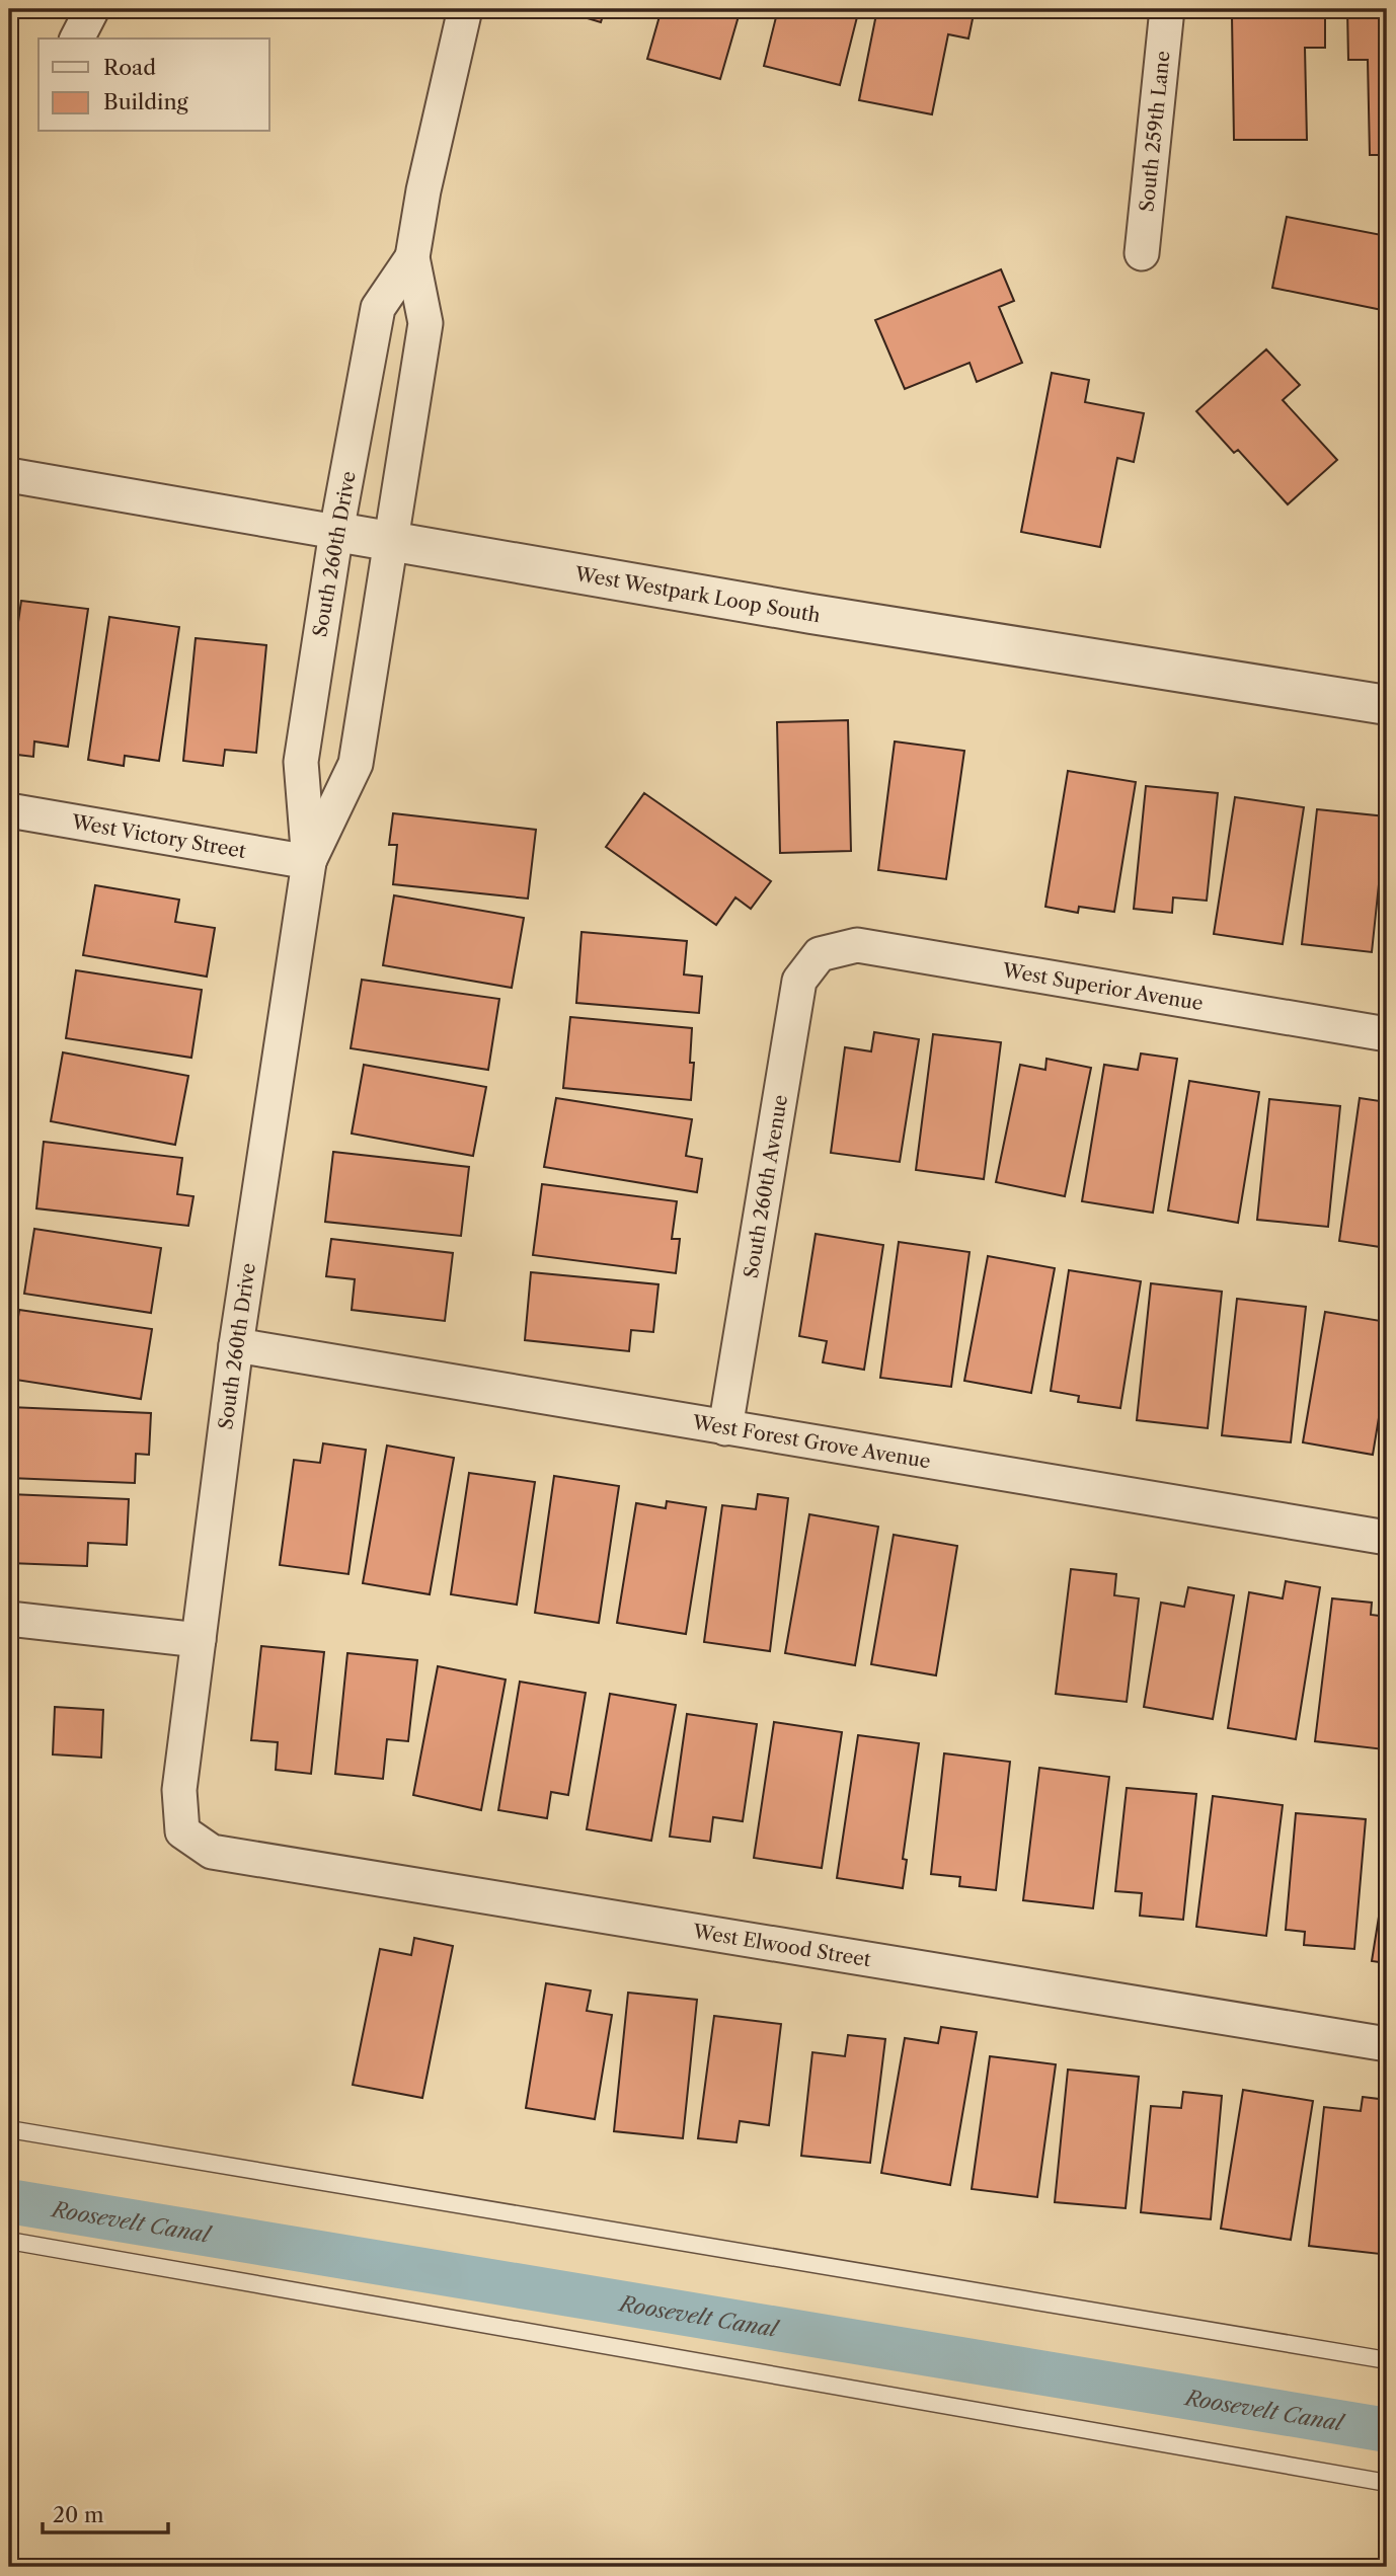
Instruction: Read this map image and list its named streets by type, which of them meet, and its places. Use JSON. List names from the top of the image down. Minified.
{"streets":{"street":["South 259th Lane","South 260th Drive","West Westpark Loop South","West Victory Street","West Superior Avenue","South 260th Avenue","West Forest Grove Avenue","West Elwood Street"]},"crossings":[["South 260th Drive","West Westpark Loop South"],["South 260th Drive","West Victory Street"],["South 260th Drive","West Forest Grove Avenue"],["South 260th Drive","West Elwood Street"],["West Superior Avenue","South 260th Avenue"],["South 260th Avenue","West Forest Grove Avenue"]],"water":["Roosevelt Canal"],"legend":["Road","Building"],"scale_bar":"20 m"}
